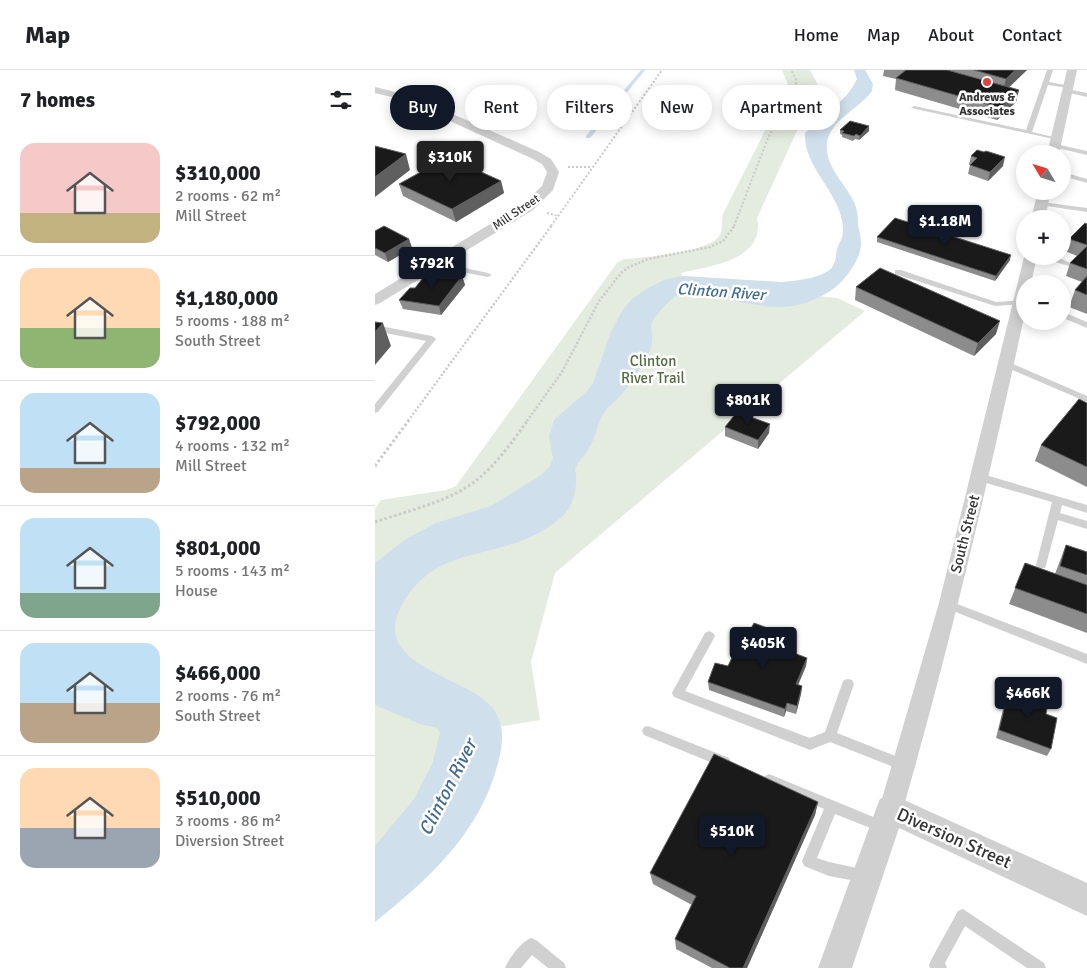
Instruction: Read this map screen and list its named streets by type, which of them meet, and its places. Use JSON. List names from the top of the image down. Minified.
{"streets":{"street":["Mill Street","South Street","Diversion Street"]},"crossings":[["South Street","Diversion Street"]],"water":["Clinton River"],"parks":["Clinton River Trail"],"places":["Andrews & Associates"],"north":"top left","page":{"header":"Map","nav":["Home","Map","About","Contact"],"heading":"7 homes","chip":["Buy","Rent","Filters","New","Apartment"],"list":[{"name":"$310,000","note":"2 rooms · 62 m² · Mill Street"},{"name":"$1,180,000","note":"5 rooms · 188 m² · South Street"},{"name":"$792,000","note":"4 rooms · 132 m² · Mill Street"},{"name":"$801,000","note":"5 rooms · 143 m² · House"},{"name":"$466,000","note":"2 rooms · 76 m² · South Street"},{"name":"$510,000","note":"3 rooms · 86 m² · Diversion Street"}],"price":["$310K","$1.18M","$792K","$801K","$405K","$466K","$510K"],"map_buttons":["+","−"]}}
